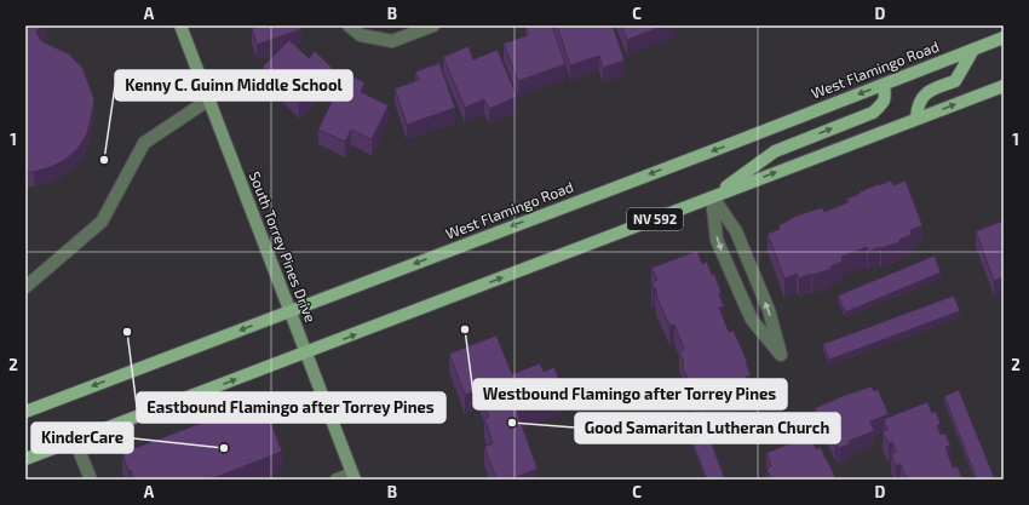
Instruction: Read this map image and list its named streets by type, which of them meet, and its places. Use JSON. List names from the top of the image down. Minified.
{"streets":{"main road":["West Flamingo Road","NV 592","South Torrey Pines Drive"]},"crossings":[["West Flamingo Road","South Torrey Pines Drive"],["NV 592","South Torrey Pines Drive"]],"places":["Kenny C. Guinn Middle School","Westbound Flamingo after Torrey Pines","Eastbound Flamingo after Torrey Pines","Good Samaritan Lutheran Church","KinderCare"],"grid":{"columns":["A","B","C","D"],"rows":["1","2"]}}
